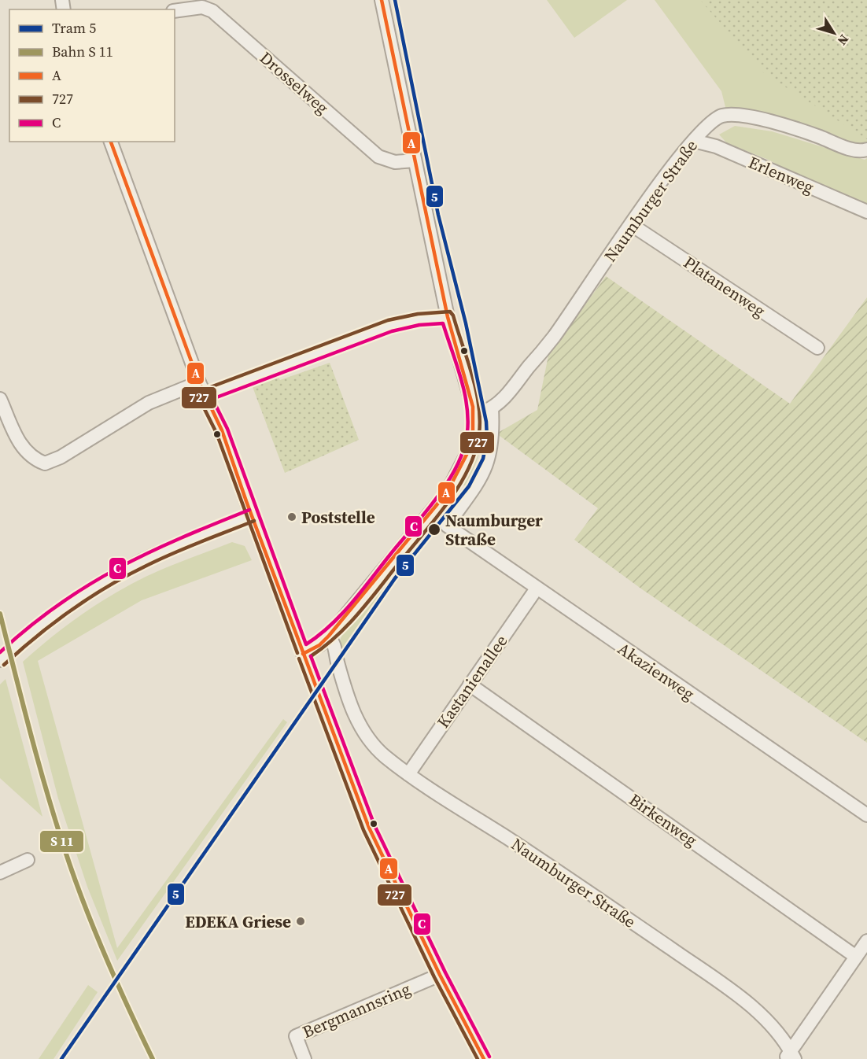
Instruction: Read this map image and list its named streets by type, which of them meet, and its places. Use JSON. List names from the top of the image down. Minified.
{"streets":{"street":["Drosselweg","Erlenweg","Naumburger Straße","Platanenweg","Akazienweg","Kastanienallee","Birkenweg","Bergmannsring"]},"crossings":[["Erlenweg","Naumburger Straße"],["Naumburger Straße","Platanenweg"],["Naumburger Straße","Akazienweg"],["Naumburger Straße","Kastanienallee"],["Akazienweg","Kastanienallee"],["Kastanienallee","Birkenweg"]],"places":["Poststelle","Naumburger Straße","EDEKA Griese"],"lines":["tram line 5","transit line A","transit line 727","transit line C"],"legend":["Tram 5","Bahn S 11","A","727","C"],"north":"bottom right"}
